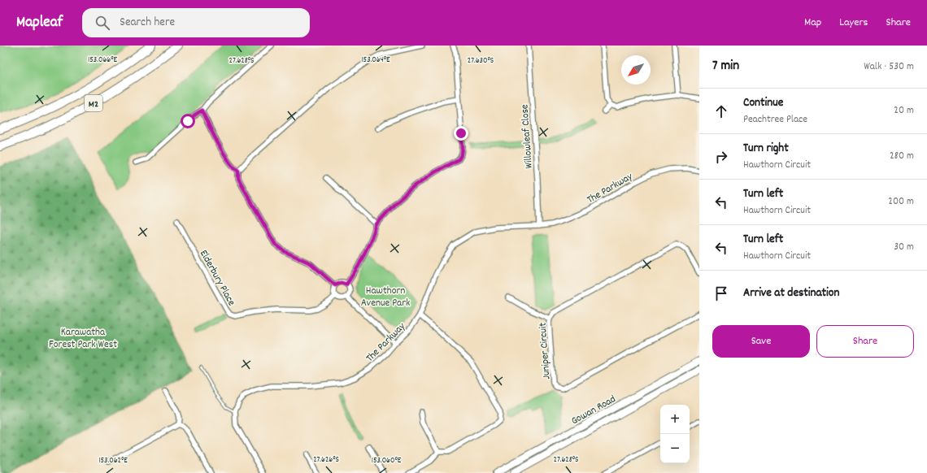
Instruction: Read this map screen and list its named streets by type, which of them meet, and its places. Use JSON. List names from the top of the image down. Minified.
{"streets":{"highway":["M2"],"main road":["Gowan Road"],"street":["Willowleaf Close","The Parkway","Elderbury Place","Juniper Circuit"]},"crossings":[["Willowleaf Close","The Parkway"]],"parks":["Hawthorn Avenue Park","Karawatha Forest Park West"],"north":"bottom left","page":{"header":"Mapleaf","search":"Search here","nav":["Map","Layers","Share"],"heading":["7 min","Walk · 530 m"],"list":[["Continue","Peachtree Place","20 m"],["Turn right","Hawthorn Circuit","280 m"],["Turn left","Hawthorn Circuit","200 m"],["Turn left","Hawthorn Circuit","30 m"],"Arrive at destination"],"buttons":["Save","Share"],"map_buttons":["+","−"]},"coordinates":["153.066°E","153.064°E","27.628°S","27.630°S","27.626°S","153.062°E","153.060°E"]}
